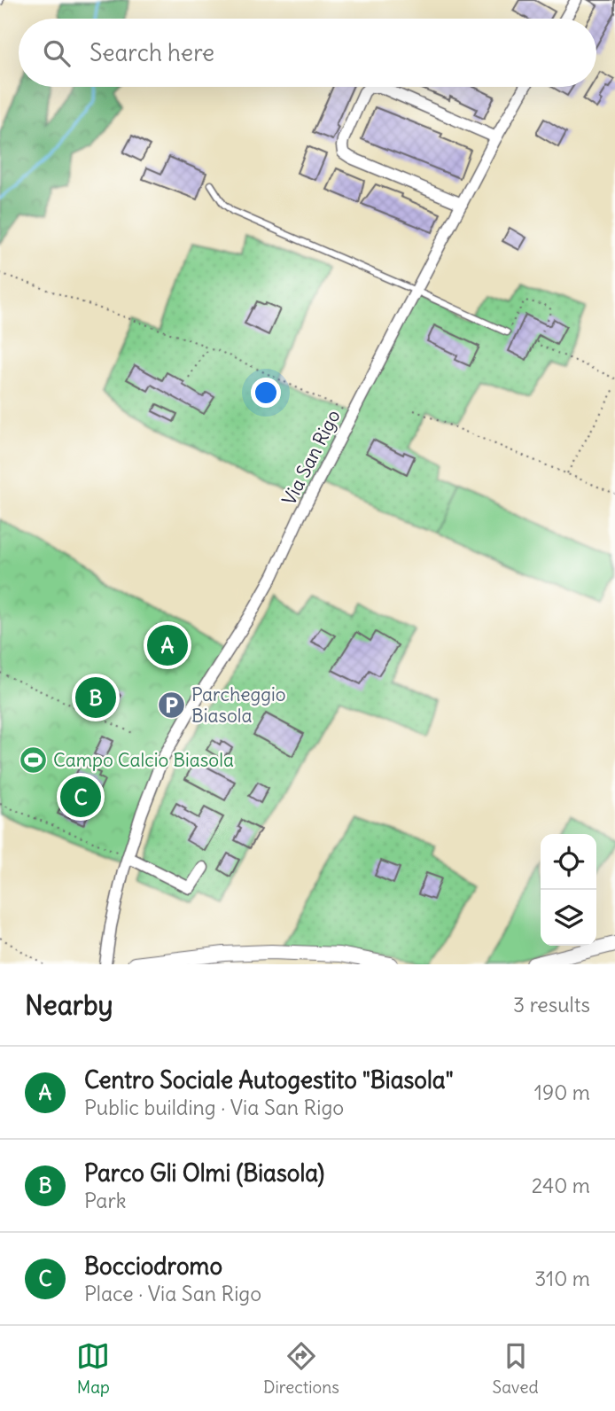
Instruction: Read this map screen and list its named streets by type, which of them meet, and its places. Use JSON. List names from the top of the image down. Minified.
{"streets":{"street":["Via San Rigo"]},"places":{"parking":["Parcheggio Biasola"],"sports":["Campo Calcio Biasola"]},"page":{"search":"Search here","pins":["A","B","C"],"heading":["Nearby","3 results"],"list":[{"mark":"A","name":"Centro Sociale Autogestito \"Biasola\"","note":"Public building · Via San Rigo","value":"190 m"},{"mark":"B","name":"Parco Gli Olmi (Biasola)","note":"Park","value":"240 m"},{"mark":"C","name":"Bocciodromo","note":"Place · Via San Rigo","value":"310 m"}],"nav":["Map","Directions","Saved"]}}
